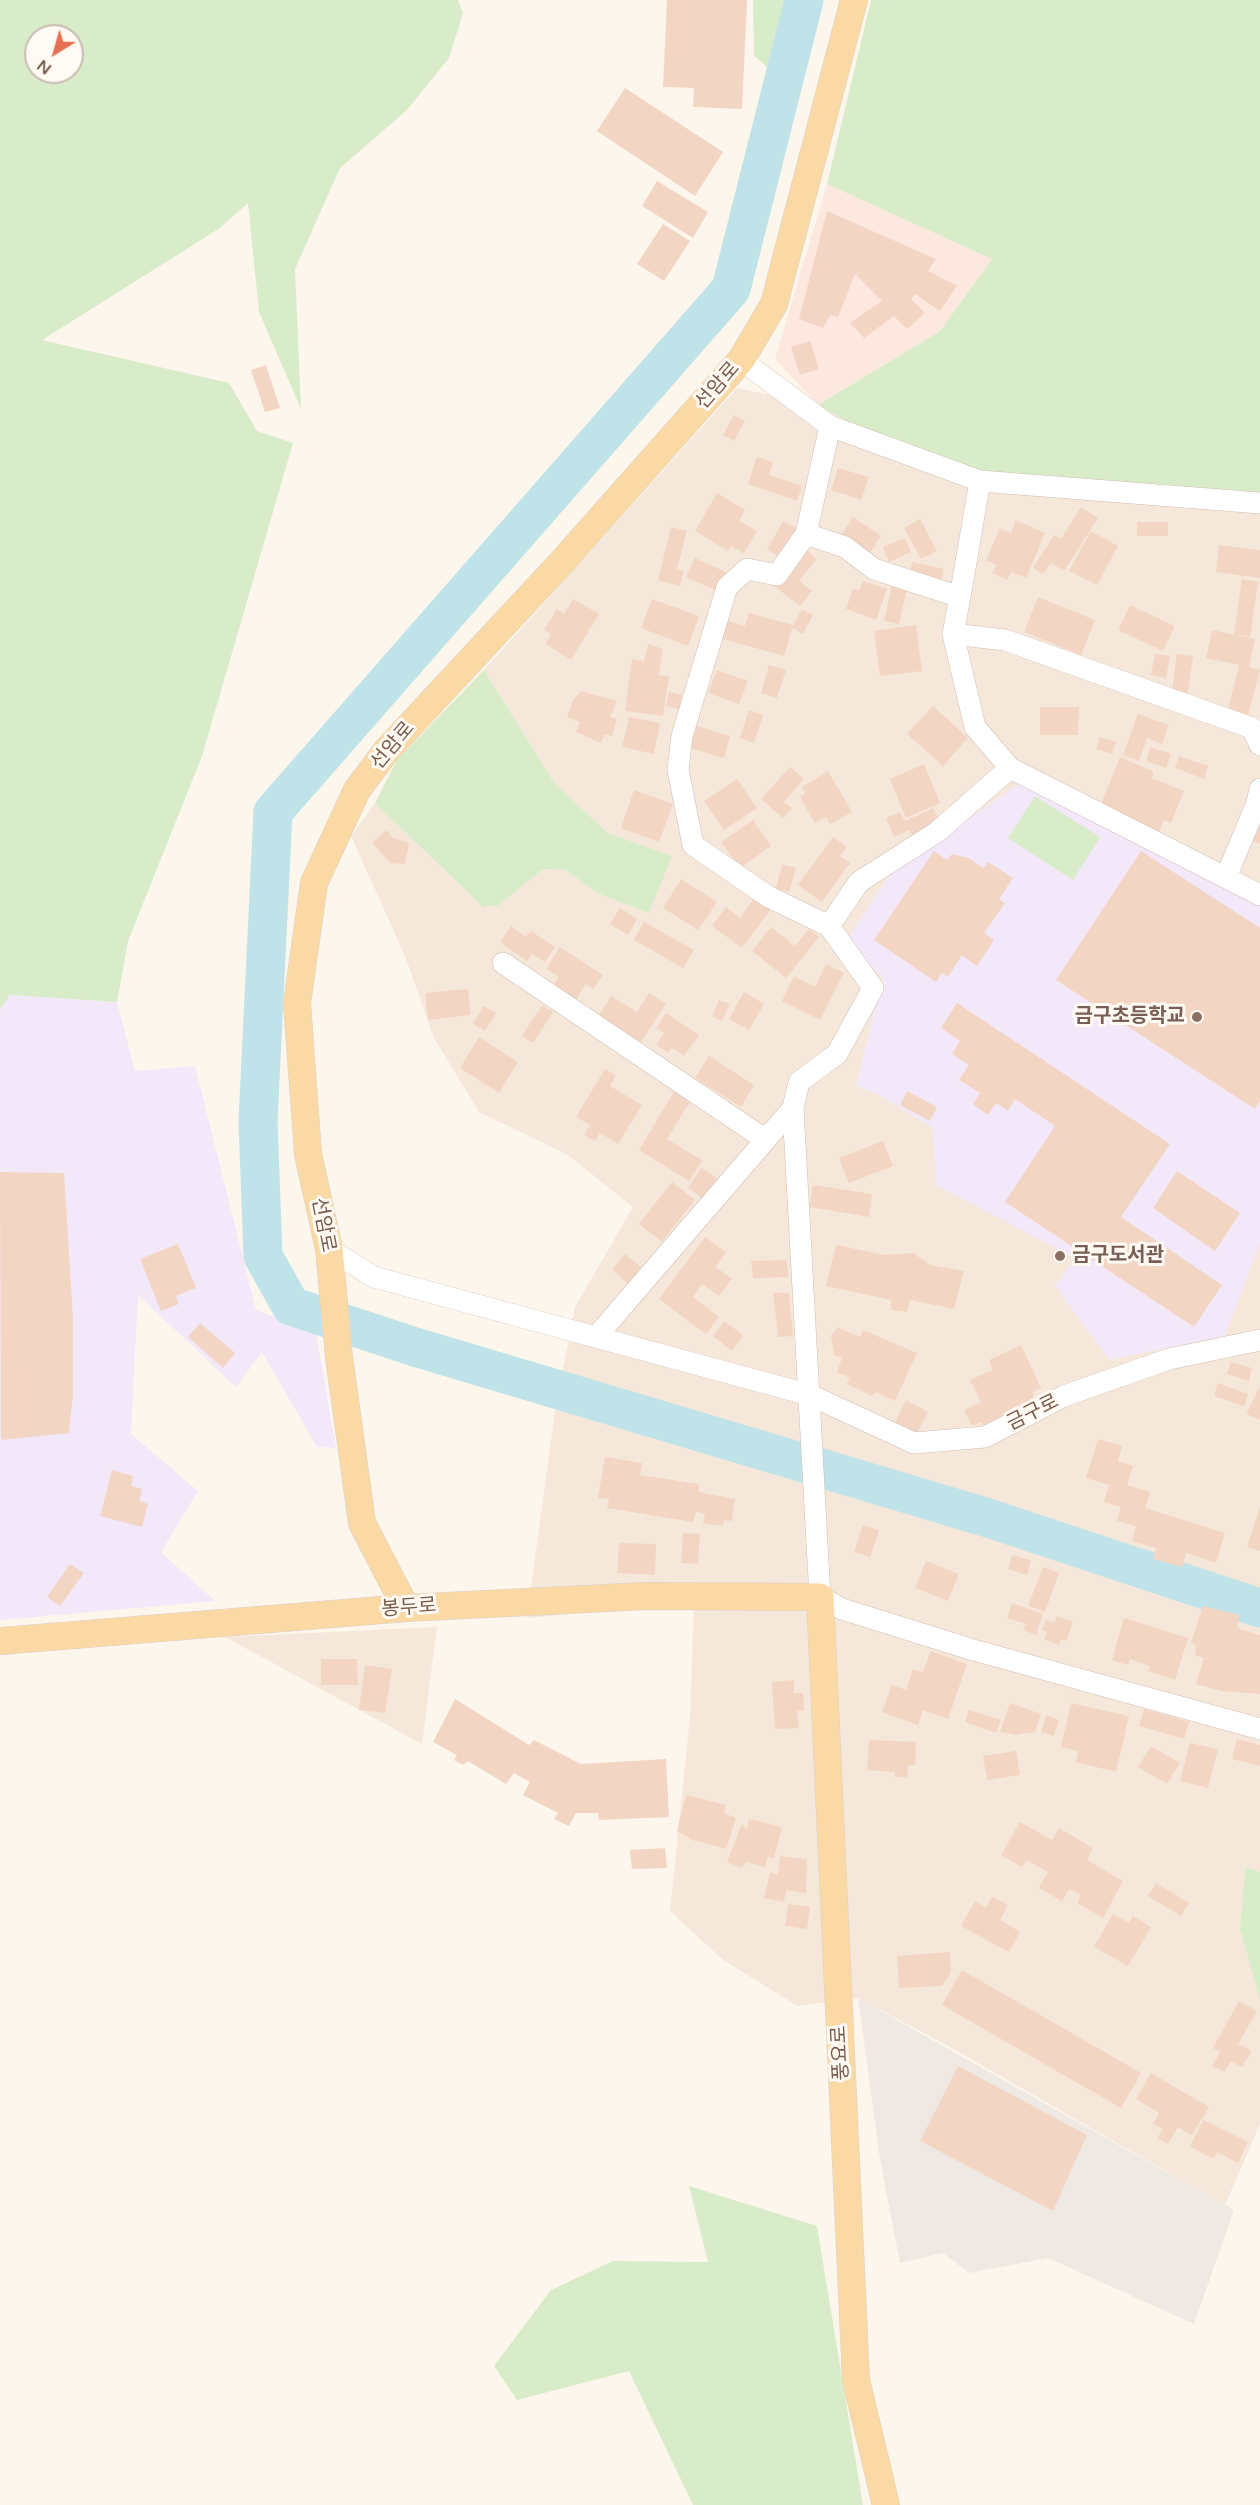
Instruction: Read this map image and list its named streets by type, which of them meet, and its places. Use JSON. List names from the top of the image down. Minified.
{"streets":{"main road":["선암로","봉두로","풍요로"],"street":["금구로"]},"crossings":[["선암로","금구로"],["선암로","봉두로"],["봉두로","풍요로"]],"places":["금구초등학교","금구도서관"],"north":"bottom left"}
